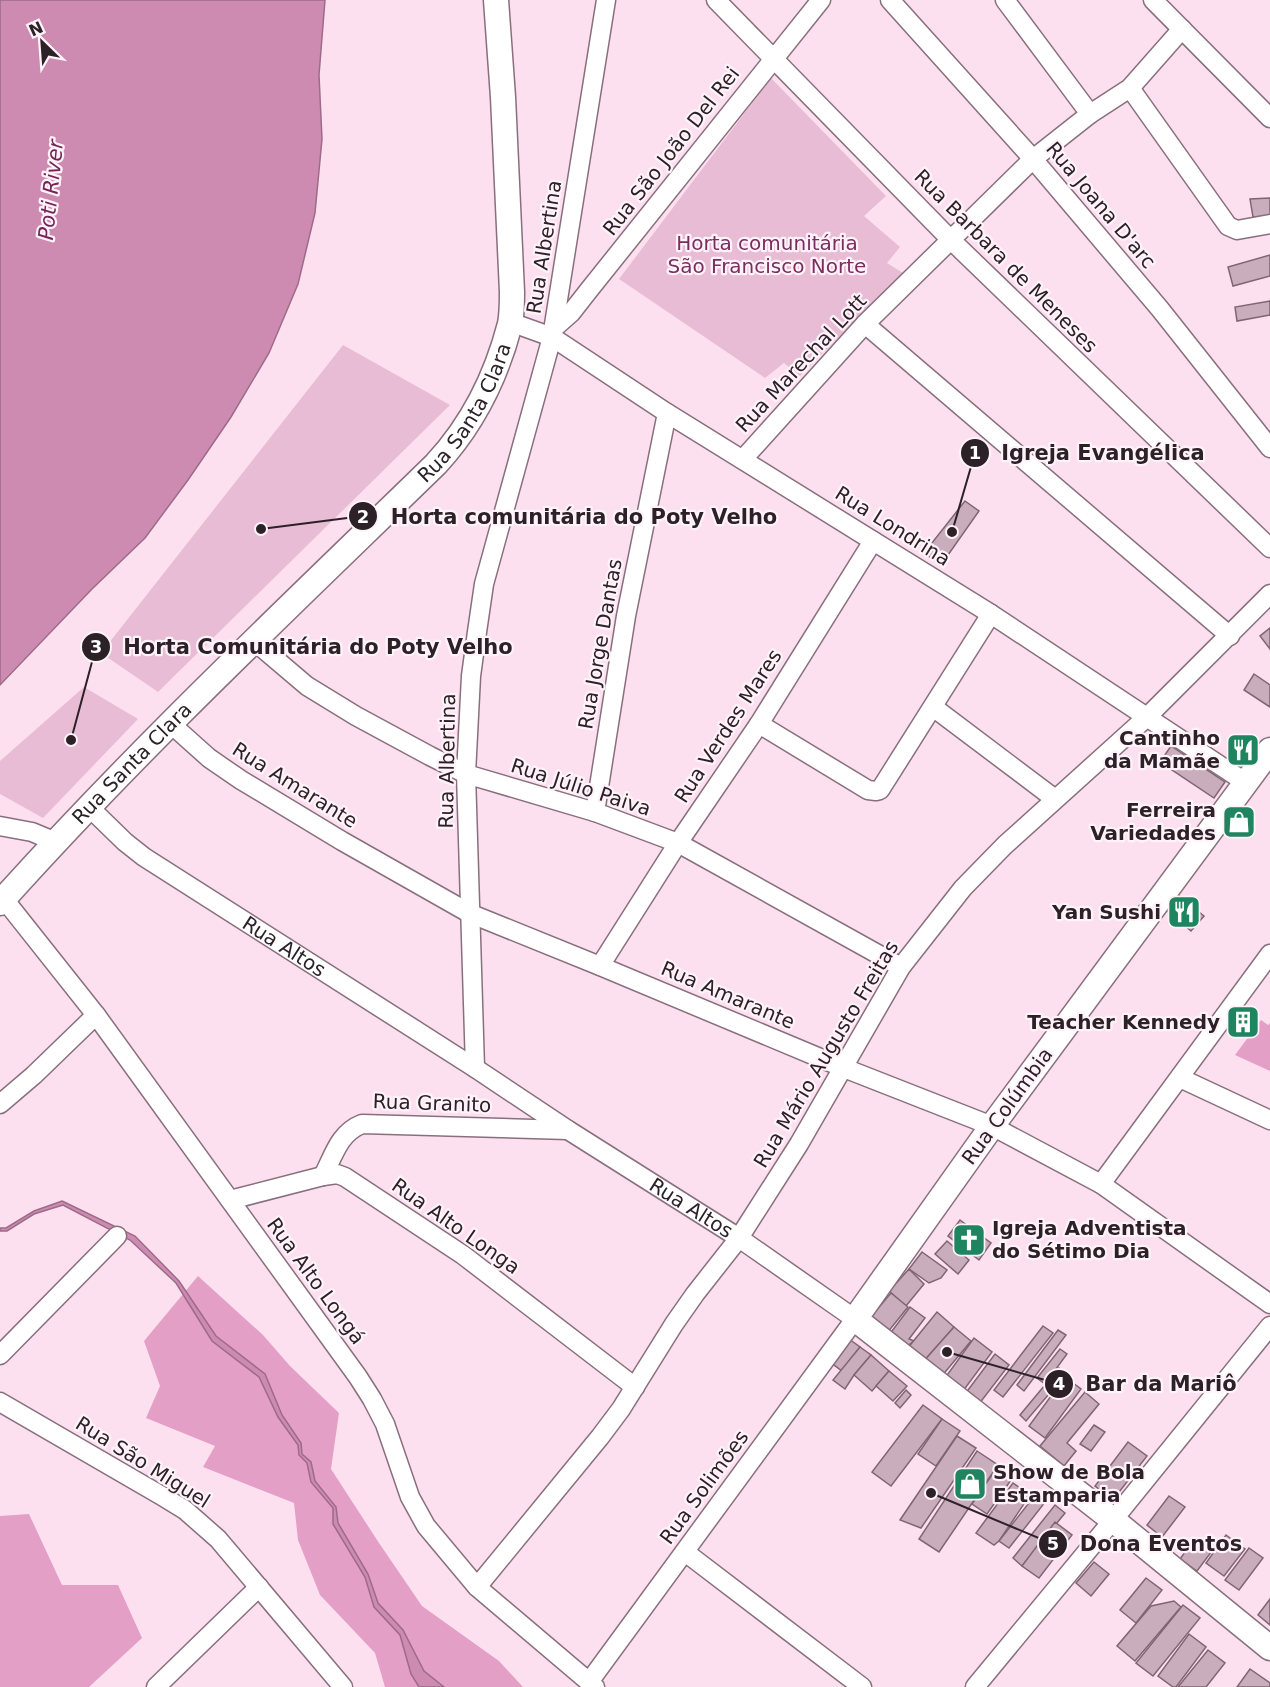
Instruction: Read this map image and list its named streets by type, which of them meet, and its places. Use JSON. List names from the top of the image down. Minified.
{"streets":{"street":["Rua São João Del Rei","Rua Joana D'arc","Rua Albertina","Rua Barbara de Meneses","Rua Marechal Lott","Rua Santa Clara","Rua Londrina","Rua Jorge Dantas","Rua Verdes Mares","Rua Amarante","Rua Júlio Paiva","Rua Altos","Rua Mário Augusto Freitas","Rua Granito","Rua Colúmbia","Rua Alto Longa","Rua Alto Longá","Rua São Miguel","Rua Solimões"]},"crossings":[["Rua São João Del Rei","Rua Albertina"],["Rua São João Del Rei","Rua Barbara de Meneses"],["Rua São João Del Rei","Rua Londrina"],["Rua Joana D'arc","Rua Marechal Lott"],["Rua Albertina","Rua Londrina"],["Rua Albertina","Rua Amarante"],["Rua Albertina","Rua Júlio Paiva"],["Rua Albertina","Rua Altos"],["Rua Barbara de Meneses","Rua Marechal Lott"],["Rua Marechal Lott","Rua Londrina"],["Rua Santa Clara","Rua Londrina"],["Rua Santa Clara","Rua Amarante"],["Rua Santa Clara","Rua Júlio Paiva"],["Rua Santa Clara","Rua Altos"],["Rua Santa Clara","Rua Alto Longá"],["Rua Londrina","Rua Jorge Dantas"],["Rua Londrina","Rua Verdes Mares"],["Rua Londrina","Rua Mário Augusto Freitas"],["Rua Londrina","Rua Colúmbia"],["Rua Jorge Dantas","Rua Júlio Paiva"],["Rua Verdes Mares","Rua Amarante"],["Rua Verdes Mares","Rua Júlio Paiva"],["Rua Amarante","Rua Mário Augusto Freitas"],["Rua Amarante","Rua Colúmbia"],["Rua Júlio Paiva","Rua Mário Augusto Freitas"],["Rua Altos","Rua Mário Augusto Freitas"],["Rua Altos","Rua Granito"],["Rua Altos","Rua Colúmbia"],["Rua Altos","Rua Solimões"],["Rua Mário Augusto Freitas","Rua Alto Longa"],["Rua Mário Augusto Freitas","Rua Alto Longá"],["Rua Granito","Rua Alto Longa"],["Rua Colúmbia","Rua Solimões"],["Rua Alto Longa","Rua Alto Longá"],["Rua Alto Longá","Rua Solimões"]],"water":["Poti River"],"parks":["Horta comunitária São Francisco Norte"],"places":{"other":["Horta comunitária do Poty Velho","Igreja Evangélica","Horta Comunitária do Poty Velho","Bar da Mariô","Dona Eventos"],"restaurant":["Cantinho da Mamãe","Yan Sushi"],"shop":["Ferreira Variedades","Show de Bola Estamparia"],"building":["Teacher Kennedy"],"church":["Igreja Adventista do Sétimo Dia"]},"north":"top left"}
